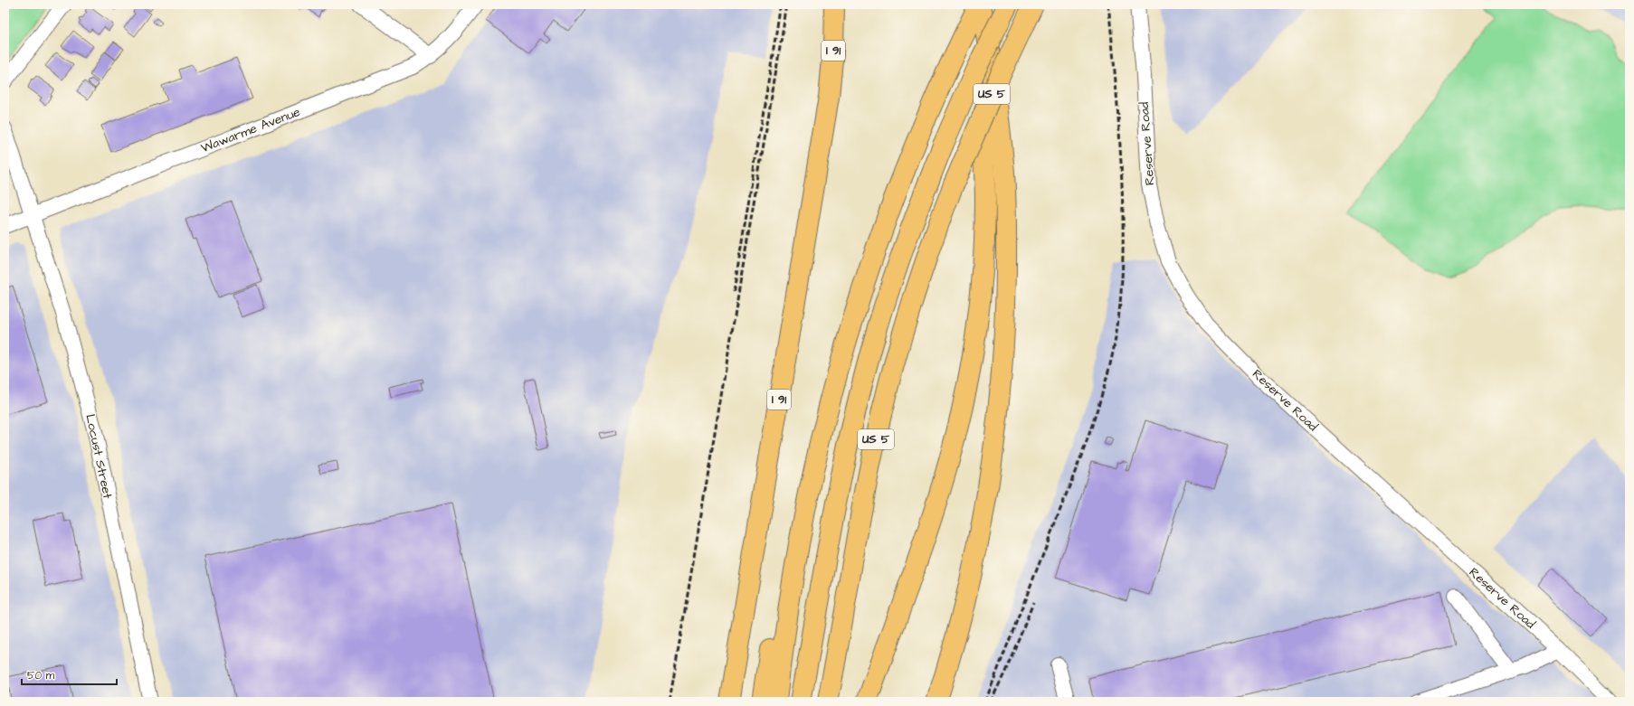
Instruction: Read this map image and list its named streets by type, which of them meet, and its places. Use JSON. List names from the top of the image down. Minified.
{"streets":{"highway":["I 91","US 5"],"street":["Wawarme Avenue","Reserve Road","Locust Street"]},"crossings":[["Wawarme Avenue","Locust Street"]],"scale_bar":"50 m"}
